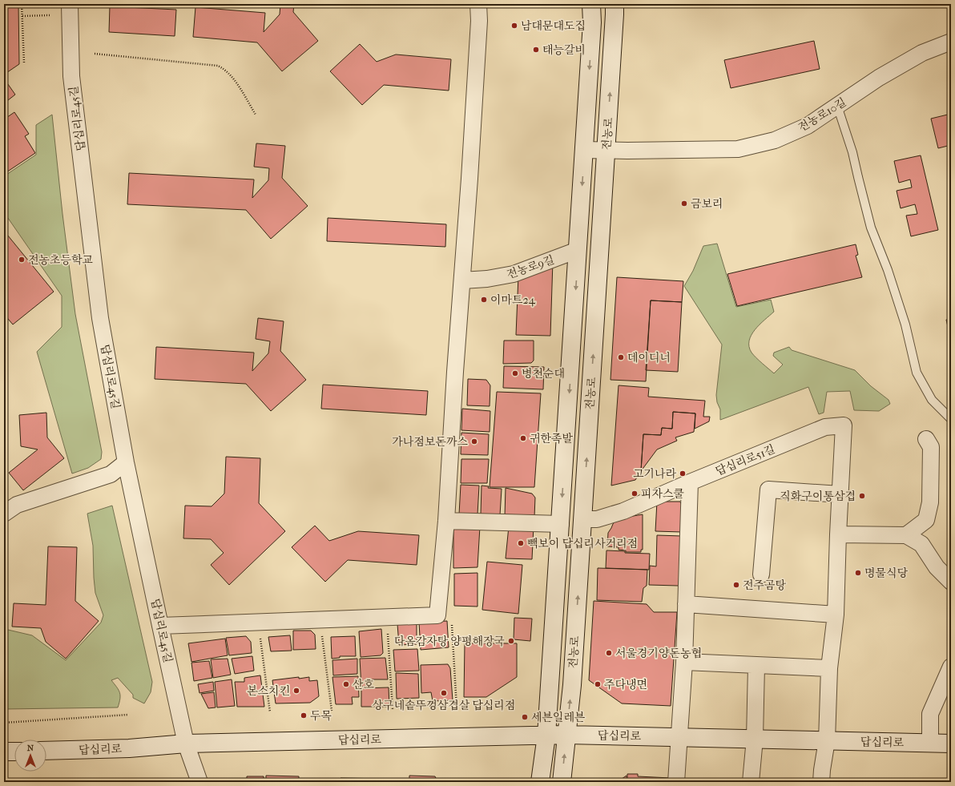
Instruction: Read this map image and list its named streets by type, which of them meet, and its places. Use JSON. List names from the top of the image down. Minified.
{"streets":{"main road":["전농로","답십리로"],"street":["전농로10길","답십리로45길","전농로9길","답십리로51길"]},"crossings":[["전농로10길","전농로"],["답십리로45길","답십리로"],["전농로","전농로9길"],["전농로","답십리로51길"],["전농로","답십리로"],["답십리로51길","답십리로"]],"places":["남대문대도집","태능갈비","금보리","전농초등학교","이마트24","데이디너","병천순대","귀한족발","가나점보돈까스","고기나라","피자스쿨","직화구이통삼겹","빽보이 답십리사거리점","명물식당","전주곰탕","다옴감자탕 양평해장국","서울경기양돈농협","산호","주다냉면","본스치킨","상구네솥뚜껑삼겹살 답십리점","두목","세븐일레븐"],"north":"top"}
